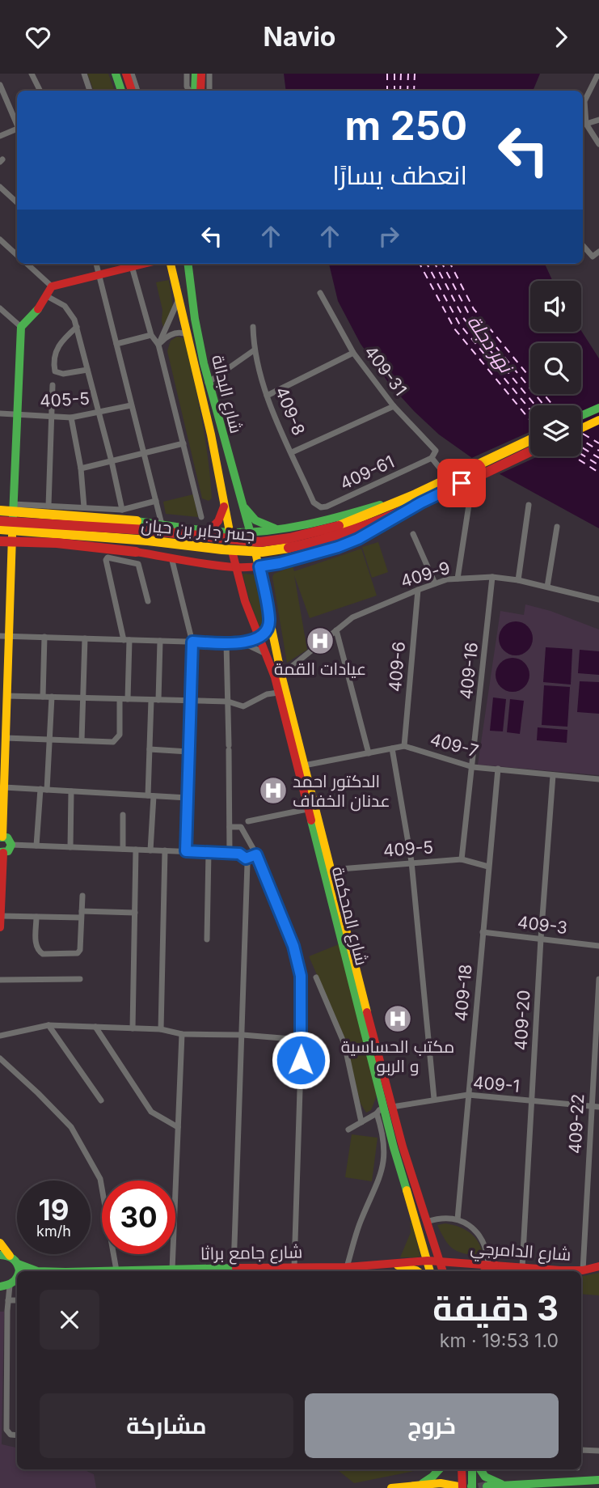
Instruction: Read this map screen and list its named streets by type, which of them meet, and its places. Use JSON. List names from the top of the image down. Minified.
{"streets":{"main road":["شارع البدالة","جسر جابر بن حيان","شارع المحكمة","شارع الدامرجي","شارع جامع براثا"],"street":["409-31","405-5","409-8","409-61","409-9","409-6","409-16","409-7","409-5","409-3","409-18","409-20","409-1","409-22"]},"crossings":[["409-31","409-61"],["409-8","409-61"],["409-9","409-6"],["409-9","409-16"],["409-9","شارع المحكمة"],["409-6","409-7"],["409-16","409-7"],["409-16","409-5"],["409-7","شارع المحكمة"],["409-7","409-18"],["409-7","409-20"],["409-5","شارع المحكمة"],["409-5","409-18"],["شارع المحكمة","409-1"],["شارع المحكمة","شارع الدامرجي"],["شارع المحكمة","شارع جامع براثا"],["409-3","409-18"],["409-3","409-20"],["409-18","409-1"],["409-20","409-1"],["409-20","شارع الدامرجي"],["409-1","409-22"],["409-22","شارع الدامرجي"],["شارع الدامرجي","شارع جامع براثا"]],"water":["نهر دجلة"],"places":{"hospital":["عيادات القمة","الدكتور احمد عدنان الخفاف","مكتب الحساسية و الربو"]},"page":{"header":"Navio","turn":["250 m","انعطف يسارًا"],"speed":"19 km/h","limit":"30","heading":["3 دقيقة","1.0 km · 19:53"],"buttons":["خروج","مشاركة"]}}
